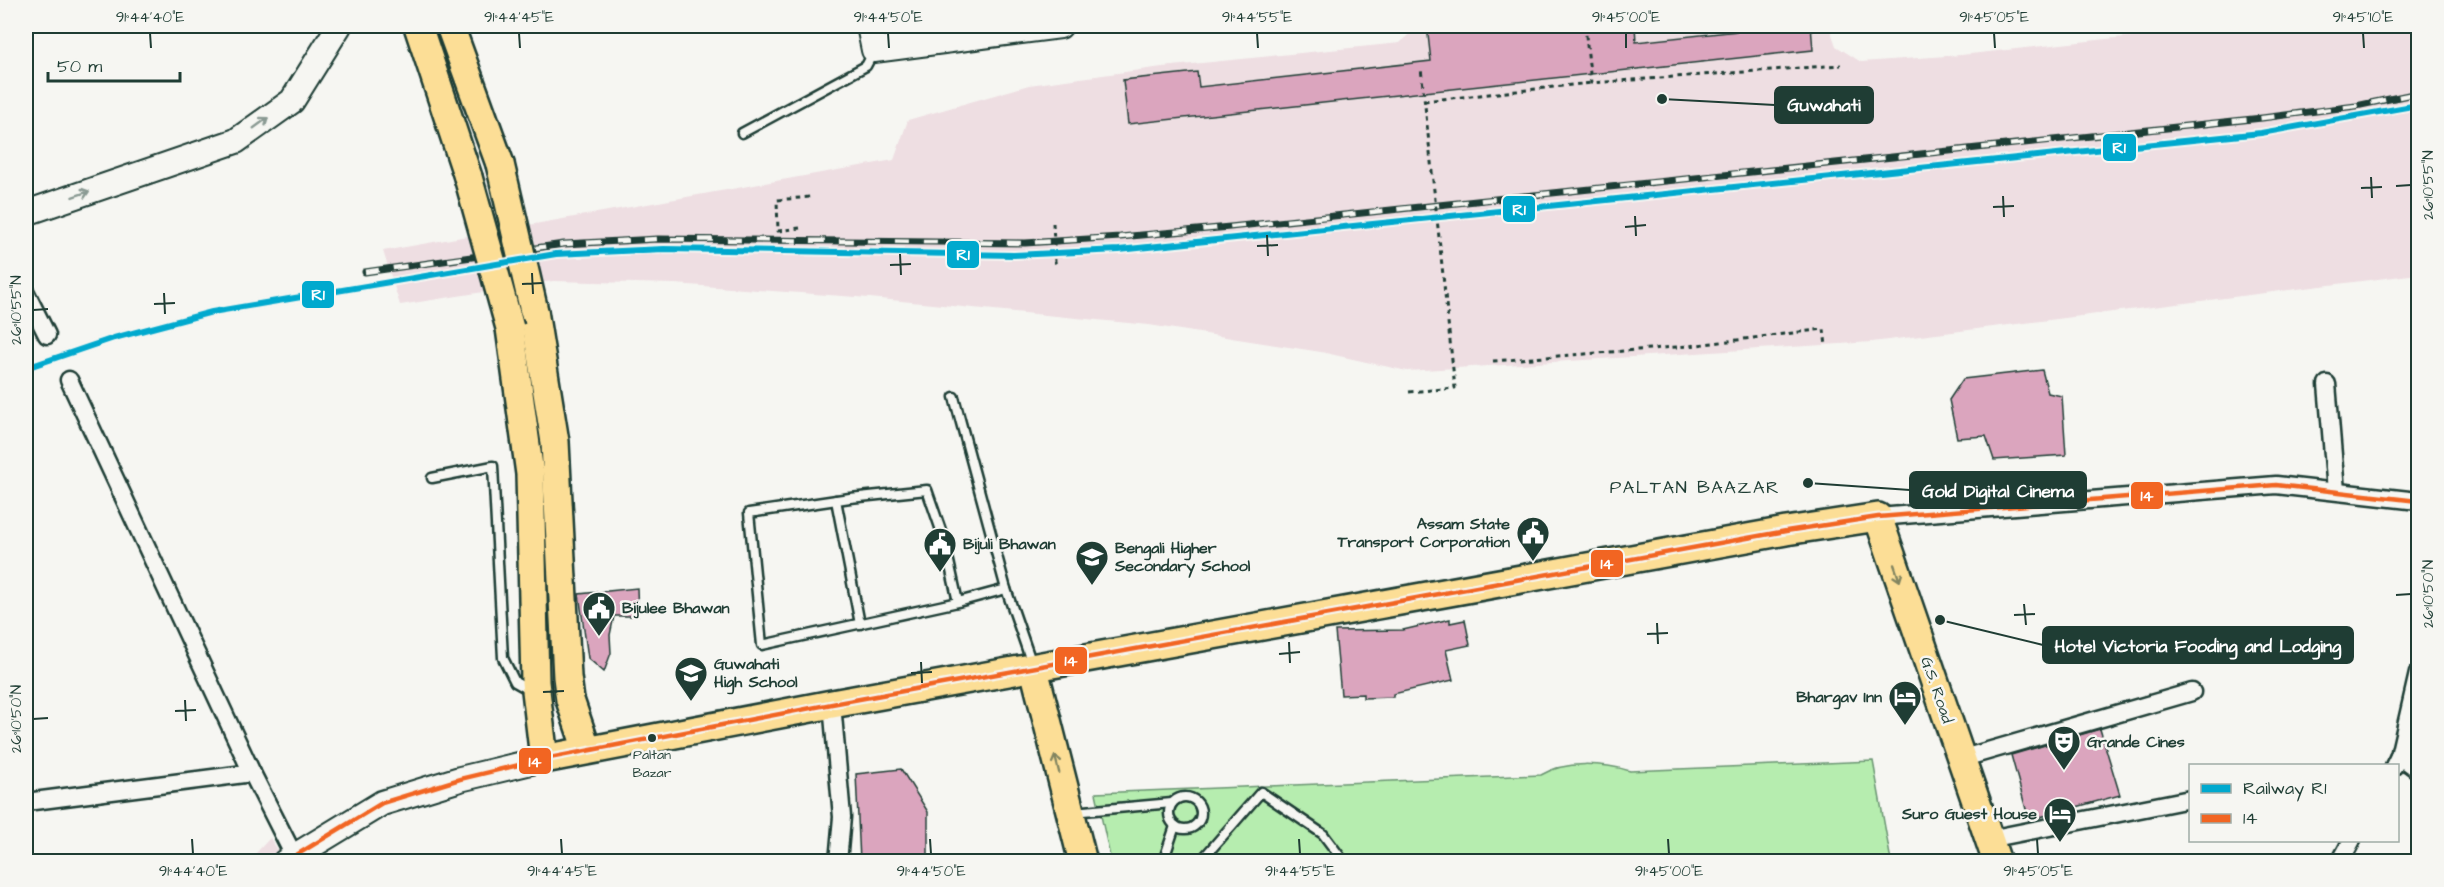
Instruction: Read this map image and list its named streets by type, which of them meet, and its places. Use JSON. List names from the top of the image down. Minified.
{"streets":{"main road":["G.S. Road"]},"one_way":["G.S. Road"],"districts":["PALTAN BAAZAR"],"places":{"other":["Guwahati","Gold Digital Cinema","Hotel Victoria Fooding and Lodging","Paltan Bazar"],"public building":["Assam State Transport Corporation","Bijuli Bhawan","Bijulee Bhawan"],"school or university":["Bengali Higher Secondary School","Guwahati High School"],"hotel":["Bhargav Inn","Suro Guest House"],"theatre":["Grande Cines"]},"lines":["rail line R1","transit line 14"],"legend":["Railway R1","14"],"scale_bar":"50 m","coordinates":["91°44'40\"E","91°44'45\"E","91°44'50\"E","91°44'55\"E","91°45'00\"E","91°45'05\"E","91°45'10\"E","26°10'55\"N","26°10'50\"N"]}
